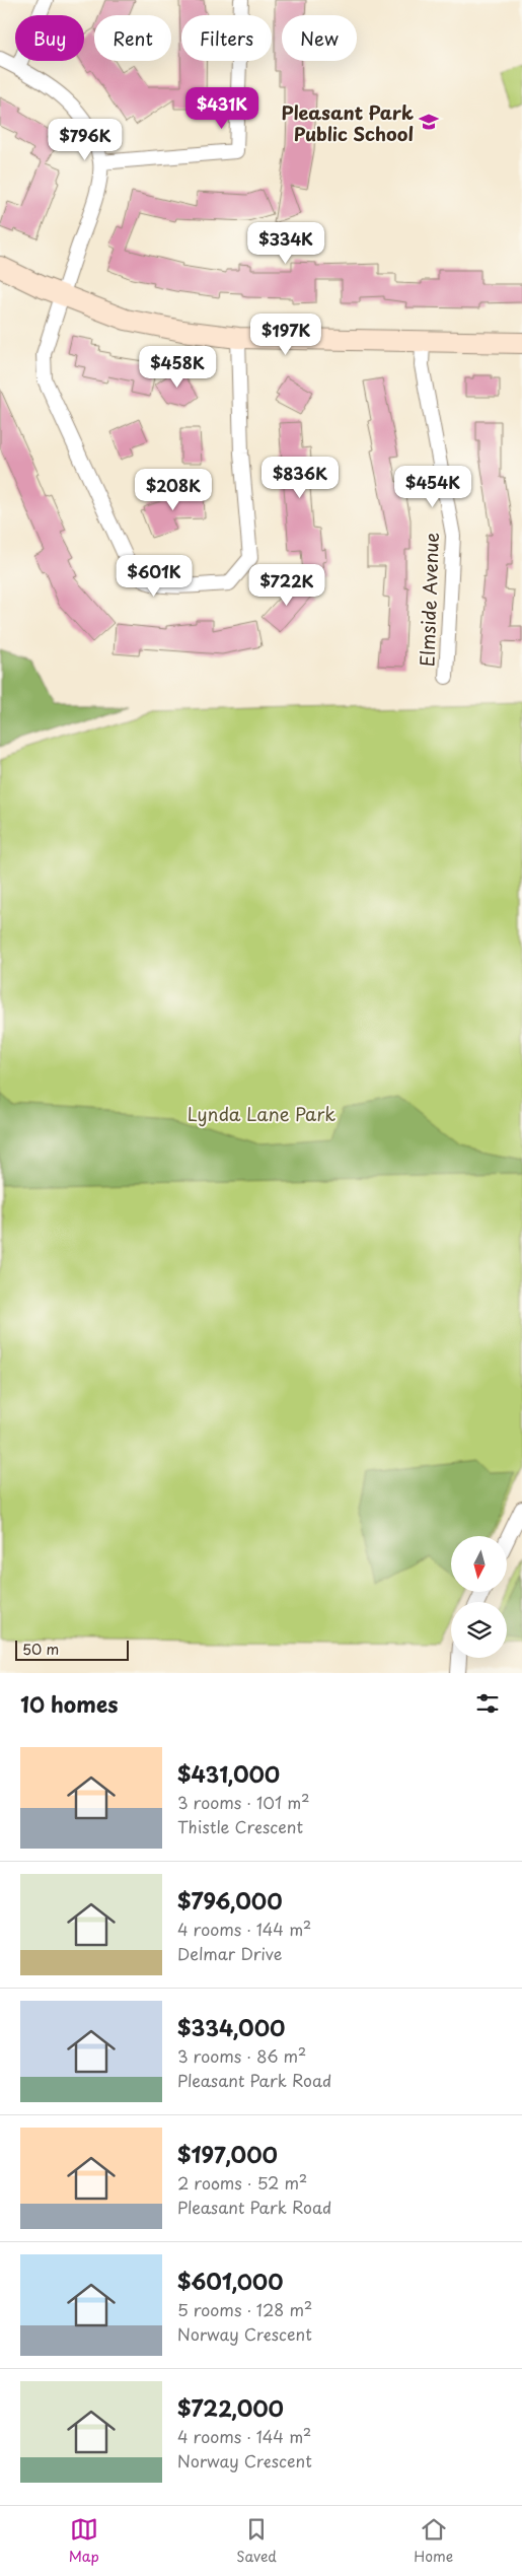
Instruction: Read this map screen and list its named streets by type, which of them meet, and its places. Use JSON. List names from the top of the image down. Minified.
{"streets":{"street":["Elmside Avenue"]},"parks":["Lynda Lane Park"],"places":{"school or university":["Pleasant Park Public School"]},"scale_bar":"50 m","north":"bottom","page":{"chip":["Buy","Rent","Filters","New"],"price":["$431K","$796K","$334K","$197K","$458K","$836K","$454K","$208K","$601K","$722K"],"scale":"50 m","heading":"10 homes","list":[{"name":"$431,000","note":"3 rooms · 101 m² · Thistle Crescent"},{"name":"$796,000","note":"4 rooms · 144 m² · Delmar Drive"},{"name":"$334,000","note":"3 rooms · 86 m² · Pleasant Park Road"},{"name":"$197,000","note":"2 rooms · 52 m² · Pleasant Park Road"},{"name":"$601,000","note":"5 rooms · 128 m² · Norway Crescent"},{"name":"$722,000","note":"4 rooms · 144 m² · Norway Crescent"}],"tabs":["Map","Saved","Home"]}}
